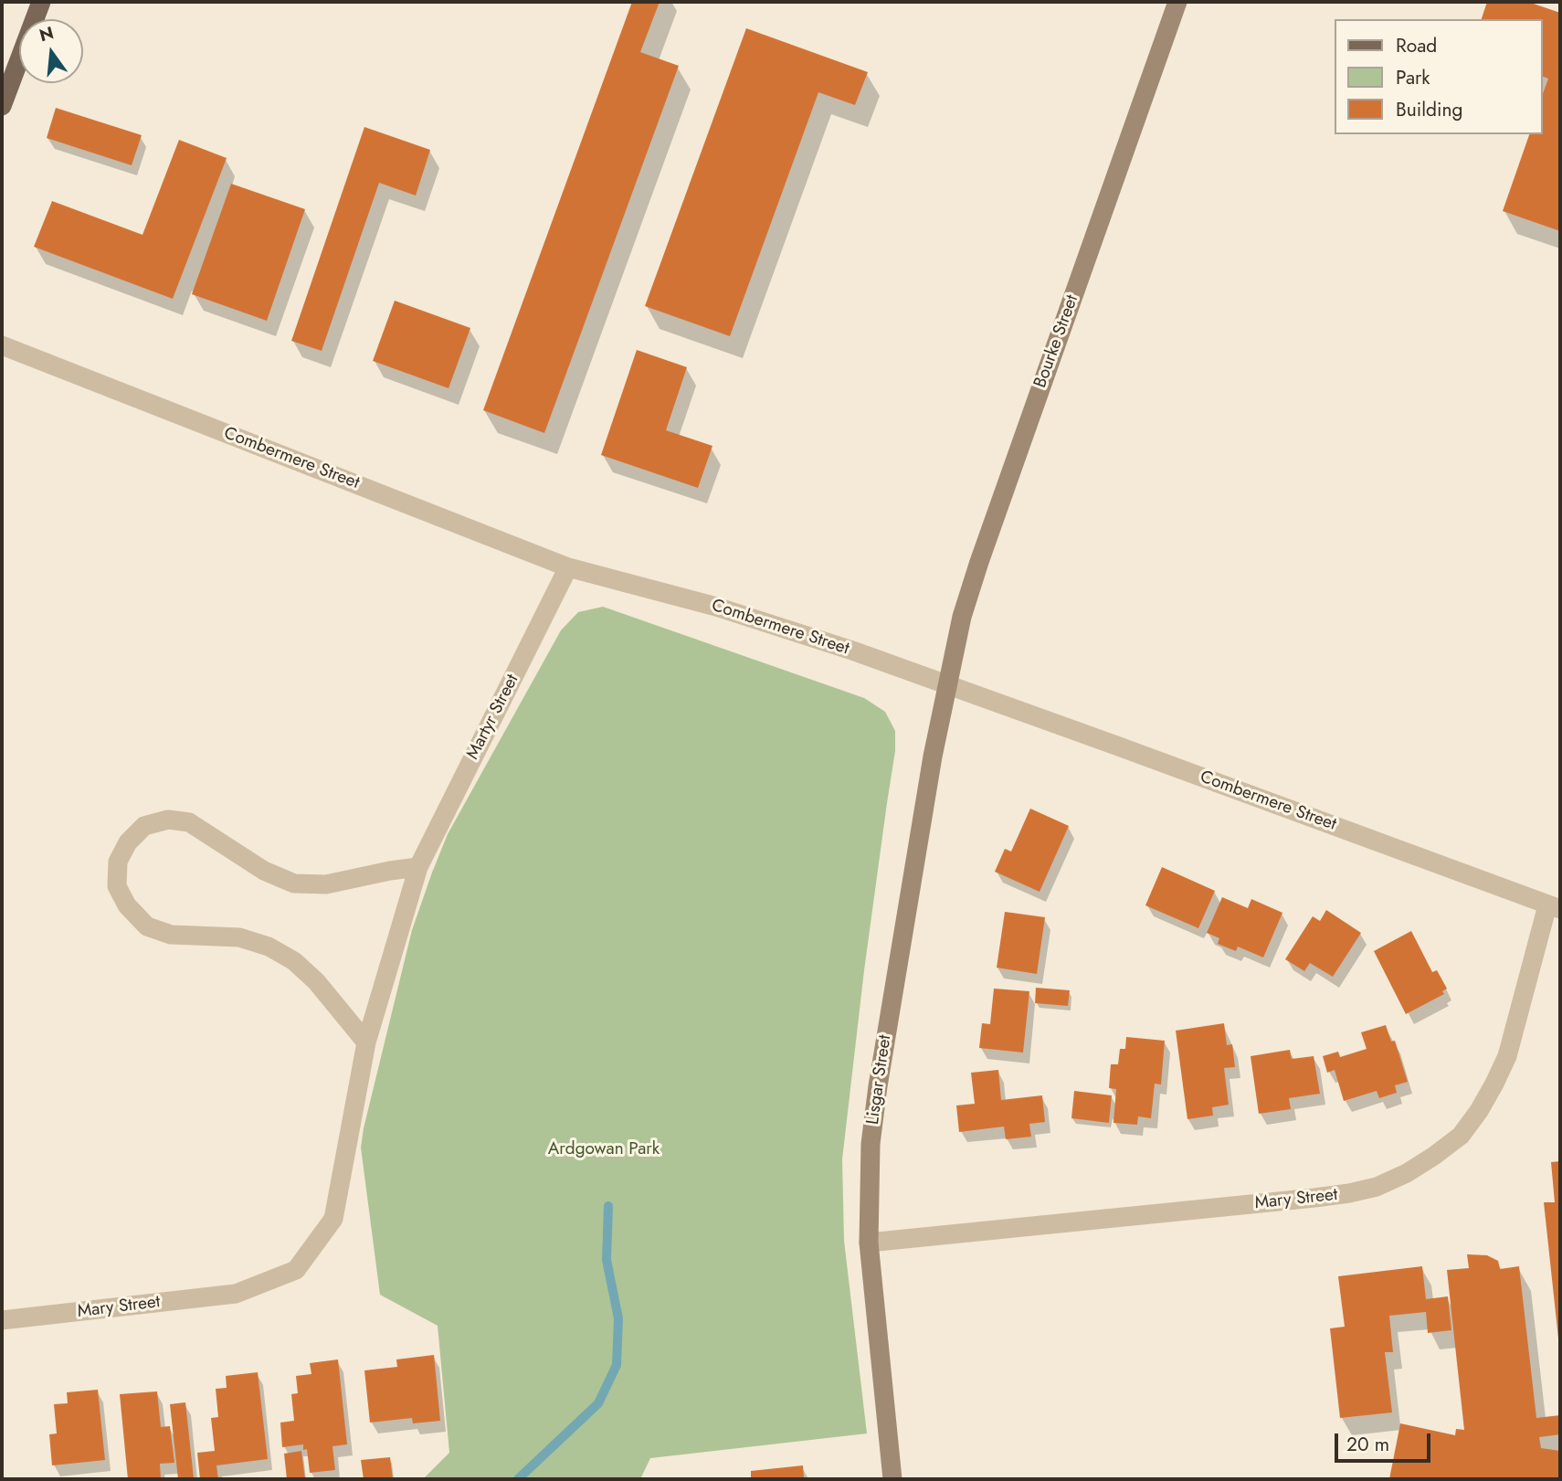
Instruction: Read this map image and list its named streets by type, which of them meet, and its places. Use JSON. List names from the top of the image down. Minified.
{"streets":{"street":["Bourke Street","Combermere Street","Martyr Street","Lisgar Street","Mary Street"]},"crossings":[["Bourke Street","Combermere Street"],["Bourke Street","Lisgar Street"],["Combermere Street","Martyr Street"],["Combermere Street","Lisgar Street"],["Combermere Street","Mary Street"],["Martyr Street","Mary Street"],["Lisgar Street","Mary Street"]],"parks":["Ardgowan Park"],"legend":["Road","Park","Building"],"scale_bar":"20 m","north":"top"}
